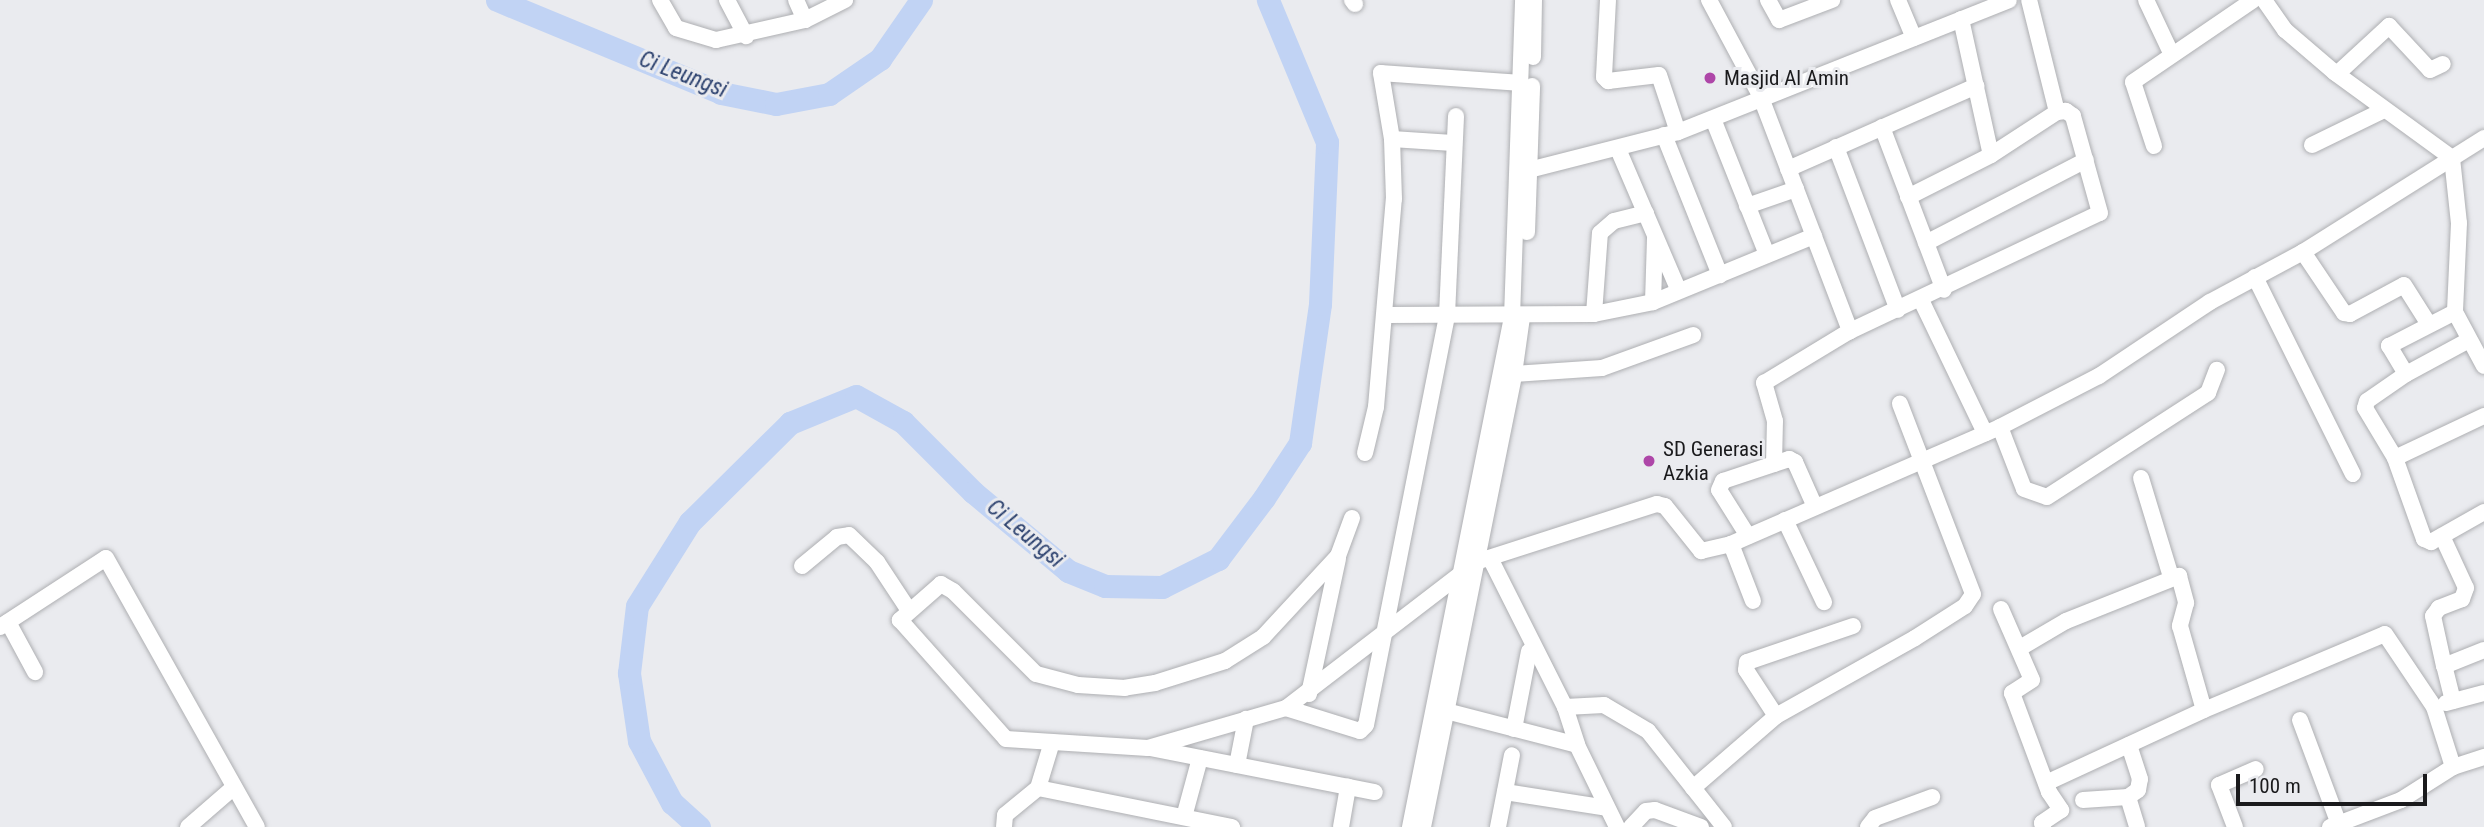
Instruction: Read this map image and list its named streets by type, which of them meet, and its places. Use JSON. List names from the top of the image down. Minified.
{"water":["Ci Leungsi"],"places":["Masjid Al Amin","SD Generasi Azkia"],"scale_bar":"100 m"}
